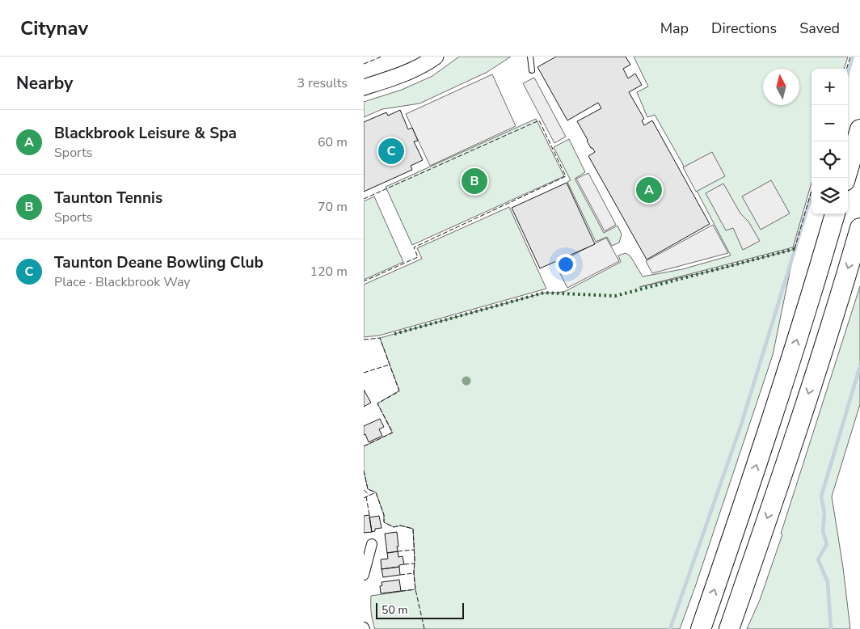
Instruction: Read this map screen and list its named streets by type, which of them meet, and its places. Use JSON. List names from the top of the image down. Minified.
{"scale_bar":"50 m","north":"top","page":{"header":"Citynav","nav":["Map","Directions","Saved"],"heading":["Nearby","3 results"],"map_buttons":["+","−"],"list":[{"mark":"A","name":"Blackbrook Leisure & Spa","note":"Sports","value":"60 m"},{"mark":"B","name":"Taunton Tennis","note":"Sports","value":"70 m"},{"mark":"C","name":"Taunton Deane Bowling Club","note":"Place · Blackbrook Way","value":"120 m"}],"pins":["C","B","A"],"scale":"50 m"}}
